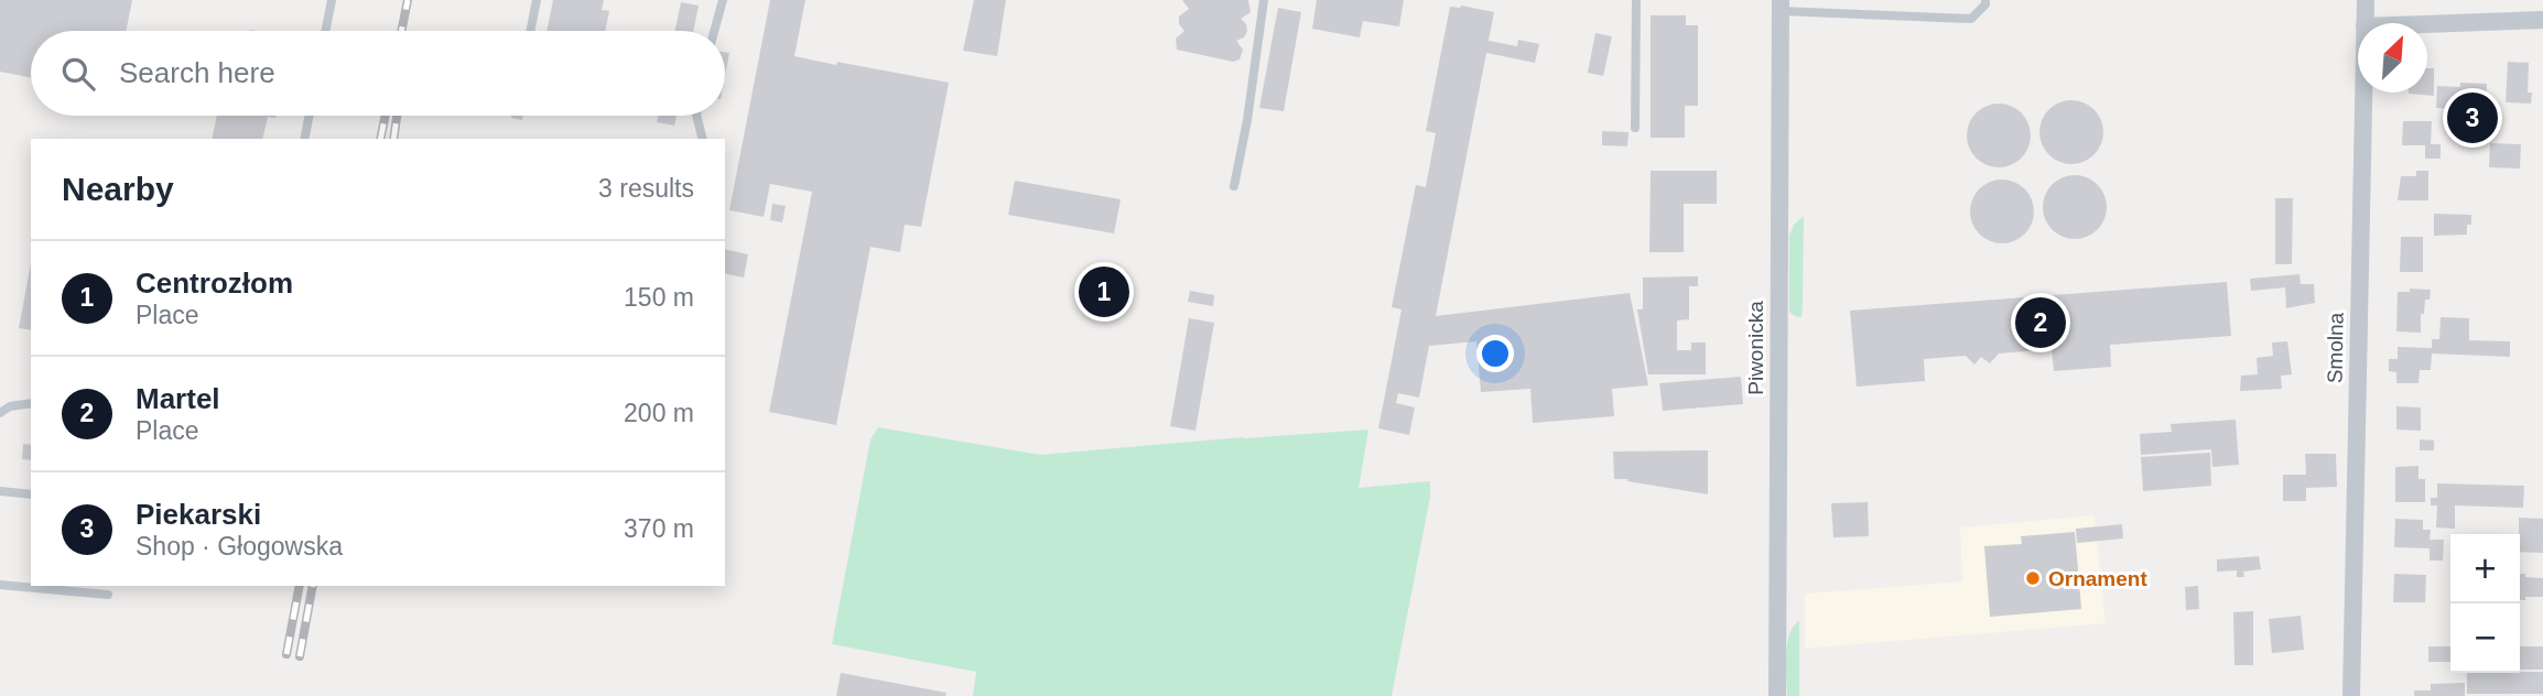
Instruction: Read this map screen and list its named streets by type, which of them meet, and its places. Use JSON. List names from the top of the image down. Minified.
{"streets":{"street":["Piwonicka","Smolna"]},"places":["Ornament"],"north":"top right","page":{"search":"Search here","pins":["3","1","2"],"heading":["Nearby","3 results"],"list":[{"mark":"1","name":"Centrozłom","note":"Place","value":"150 m"},{"mark":"2","name":"Martel","note":"Place","value":"200 m"},{"mark":"3","name":"Piekarski","note":"Shop · Głogowska","value":"370 m"}],"map_buttons":["+","−"]}}
